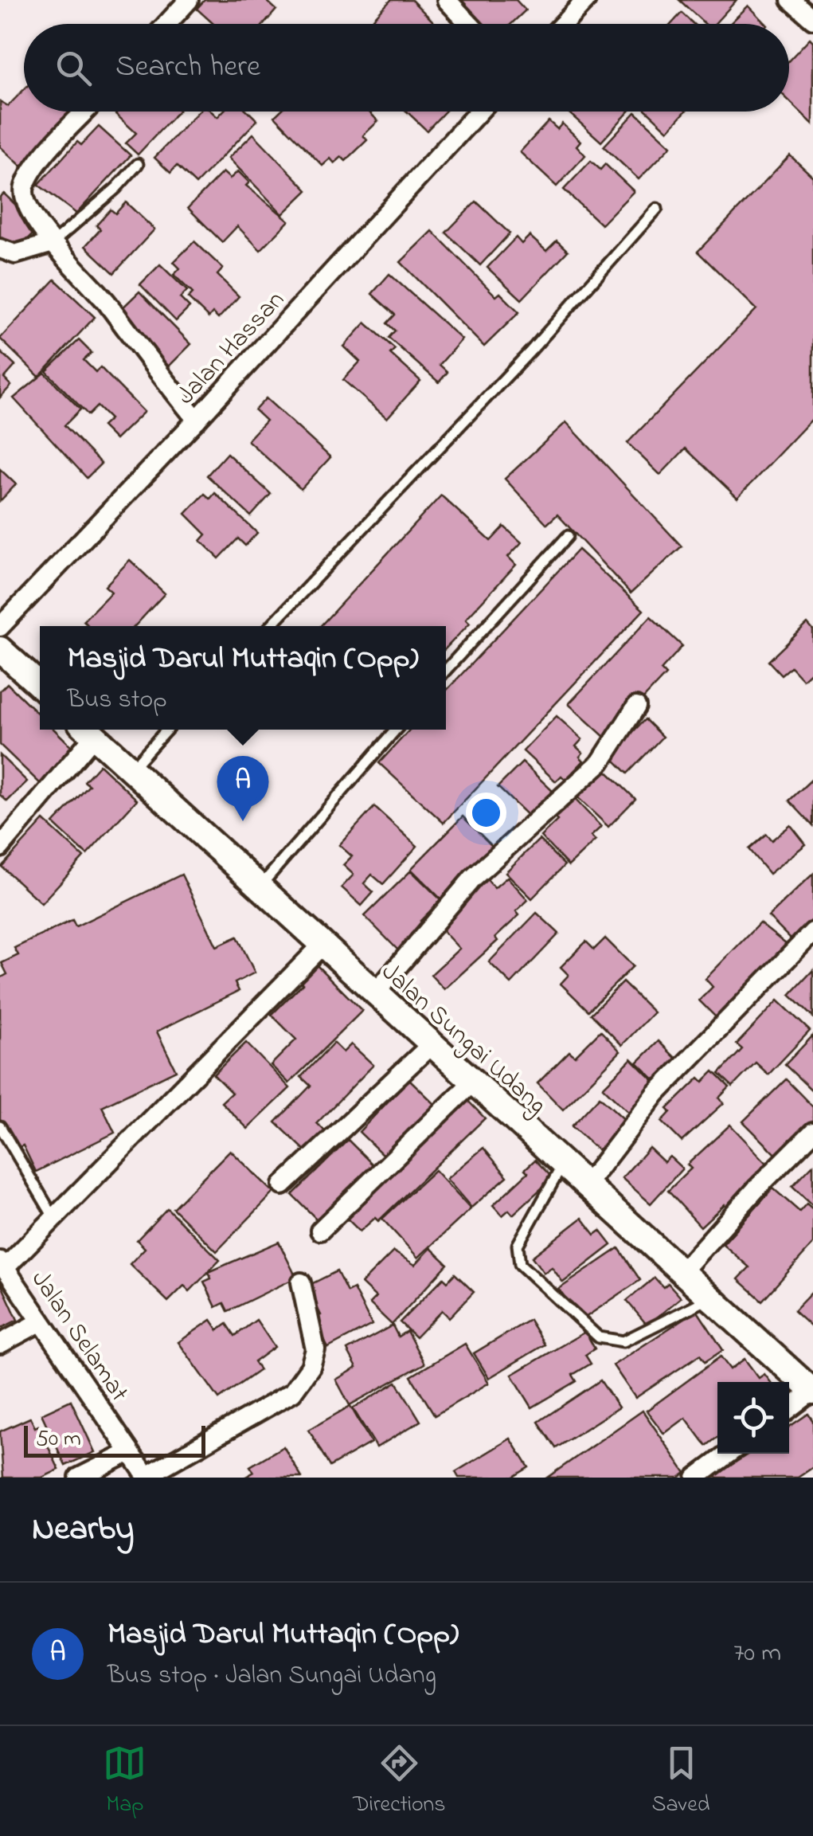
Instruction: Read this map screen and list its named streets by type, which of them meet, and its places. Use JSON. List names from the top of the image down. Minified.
{"streets":{"street":["Jalan Hassan","Jalan Sungai Udang","Jalan Selamat"]},"scale_bar":"50 m","page":{"search":"Search here","popup":["Masjid Darul Muttaqin (Opp)","Bus stop"],"pins":"A","scale":"50 m","heading":"Nearby","list":[{"mark":"A","name":"Masjid Darul Muttaqin (Opp)","note":"Bus stop · Jalan Sungai Udang","value":"70 m"}],"nav":["Map","Directions","Saved"]}}
